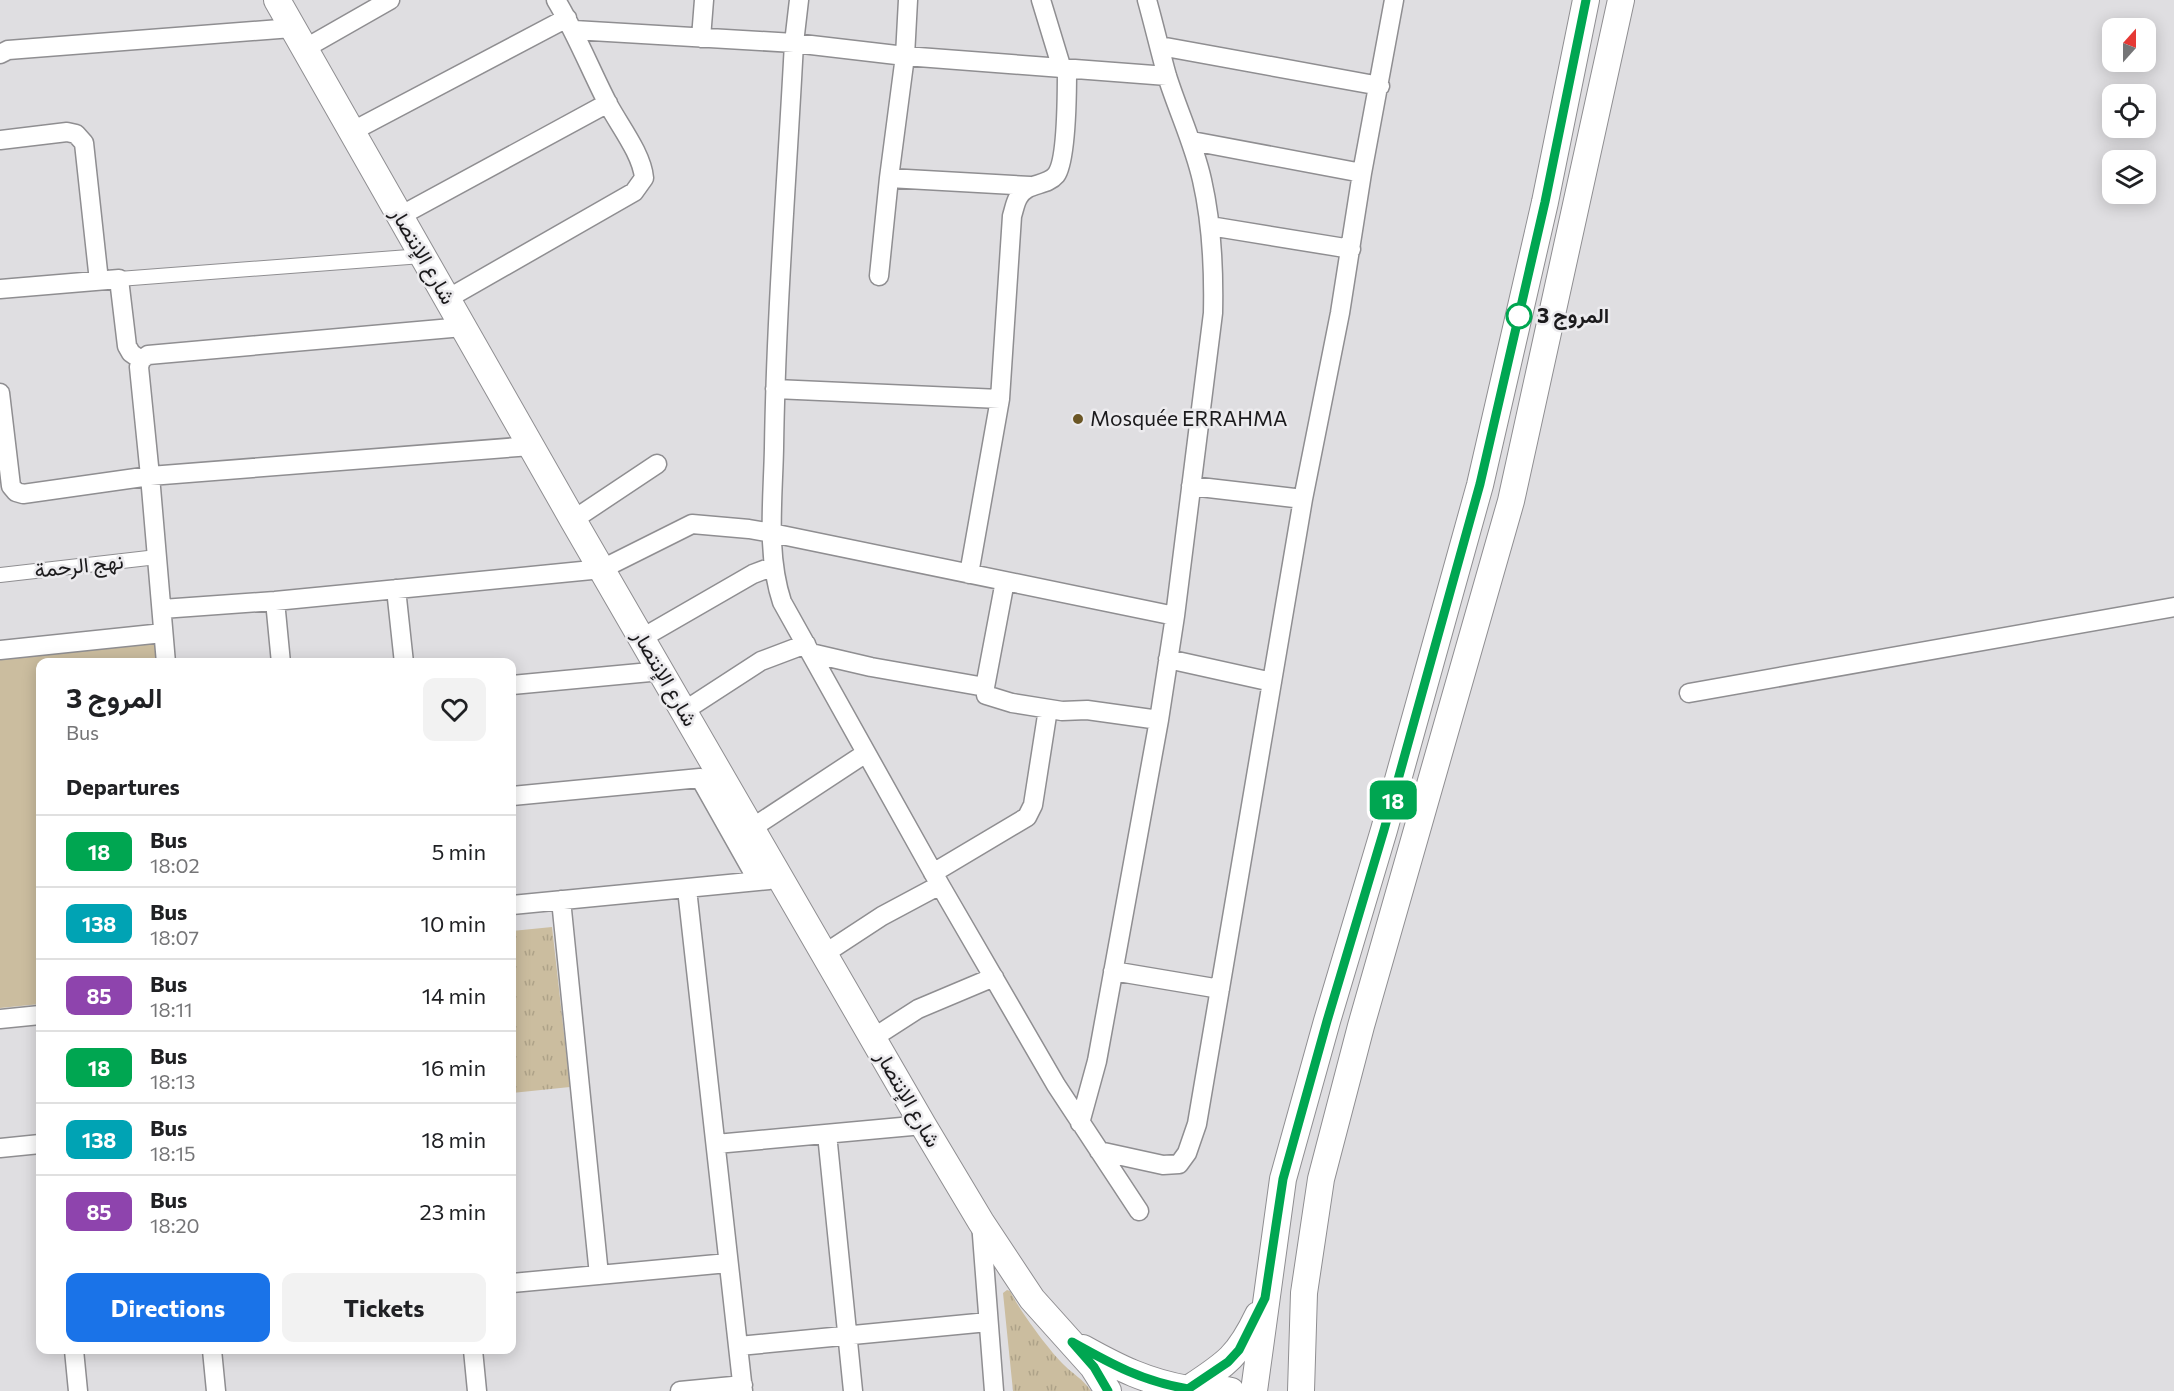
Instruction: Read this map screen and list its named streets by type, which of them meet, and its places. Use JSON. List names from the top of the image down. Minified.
{"streets":{"main road":["شارع الإنتصار"],"street":["نهج الرحمة"]},"places":["المروج 3","Mosquée ERRAHMA"],"lines":["bus line 18"],"north":"top","page":{"on_map":"18","heading":[["المروج 3","Bus"],"Departures"],"list":[{"mark":"18","name":"Bus","note":"18:02","value":"5 min"},{"mark":"138","name":"Bus","note":"18:07","value":"10 min"},{"mark":"85","name":"Bus","note":"18:11","value":"14 min"},{"mark":"18","name":"Bus","note":"18:13","value":"16 min"},{"mark":"138","name":"Bus","note":"18:15","value":"18 min"},{"mark":"85","name":"Bus","note":"18:20","value":"23 min"}],"buttons":["Directions","Tickets"]}}
